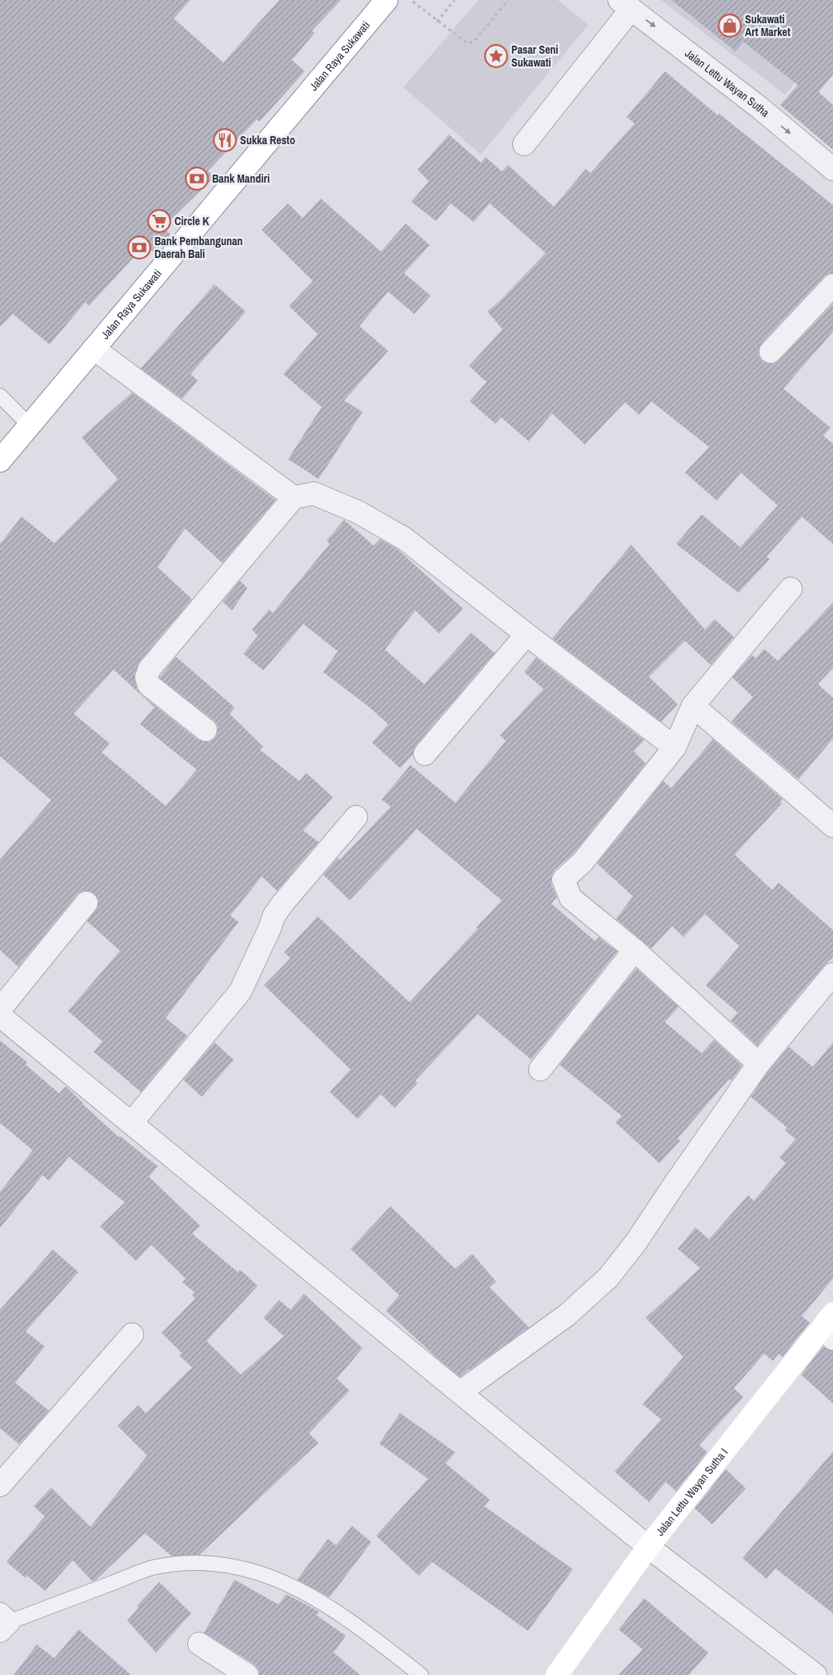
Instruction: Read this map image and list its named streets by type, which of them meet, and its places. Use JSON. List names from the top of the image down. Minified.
{"streets":{"main road":["Jalan Raya Sukawati","Jalan Lettu Wayan Sutha I"],"street":["Jalan Lettu Wayan Sutha"]},"one_way":["Jalan Lettu Wayan Sutha"],"places":{"shop":["Sukawati Art Market"],"place":["Pasar Seni Sukawati"],"restaurant":["Sukka Resto"],"bank":["Bank Mandiri","Bank Pembangunan Daerah Bali"],"supermarket":["Circle K"]}}
